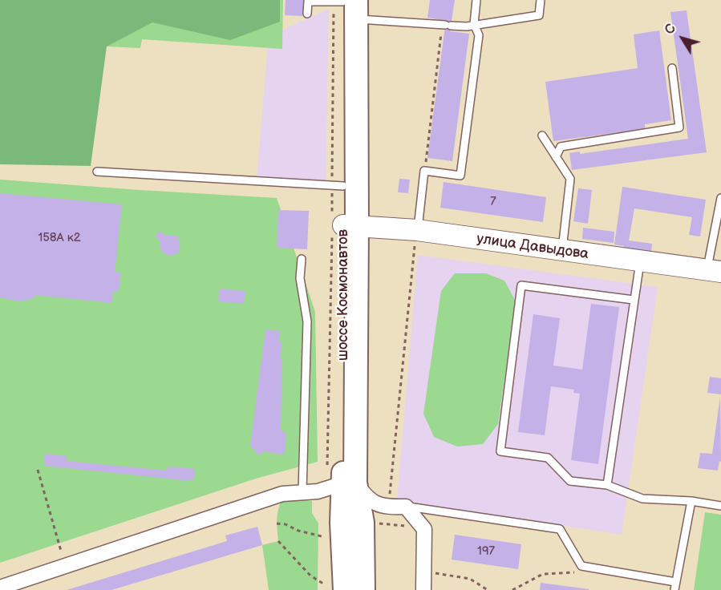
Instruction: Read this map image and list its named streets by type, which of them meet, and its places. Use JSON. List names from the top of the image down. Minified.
{"streets":{"main road":["шоссе Космонавтов"],"street":["улица Давыдова"]},"crossings":[["улица Давыдова","шоссе Космонавтов"]],"house_numbers":["7","158А к2","197"],"north":"top left"}
